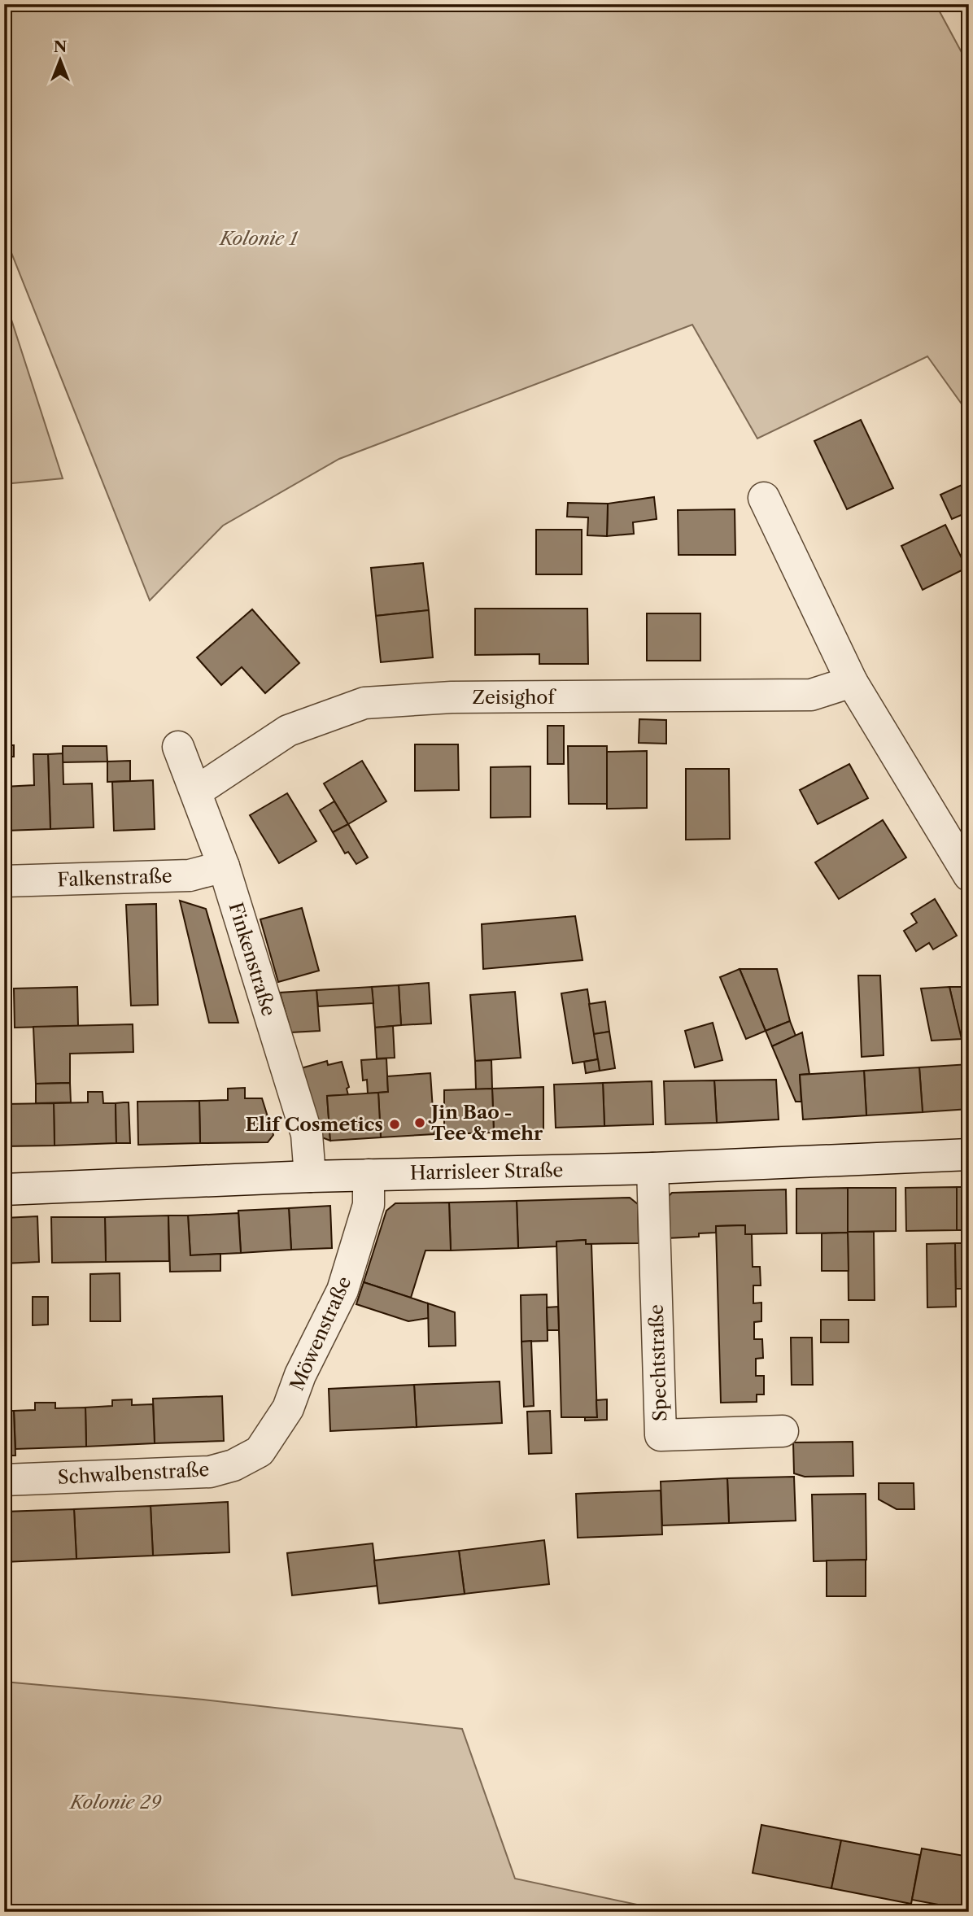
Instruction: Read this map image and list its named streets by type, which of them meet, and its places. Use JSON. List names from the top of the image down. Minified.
{"streets":{"street":["Zeisighof","Falkenstraße","Finkenstraße","Harrisleer Straße","Möwenstraße","Spechtstraße","Schwalbenstraße"]},"crossings":[["Zeisighof","Finkenstraße"],["Falkenstraße","Finkenstraße"],["Finkenstraße","Harrisleer Straße"],["Harrisleer Straße","Möwenstraße"],["Harrisleer Straße","Spechtstraße"],["Möwenstraße","Schwalbenstraße"]],"parks":["Kolonie 1","Kolonie 29"],"places":["Jin Bao - Tee & mehr","Elif Cosmetics"],"north":"top"}
